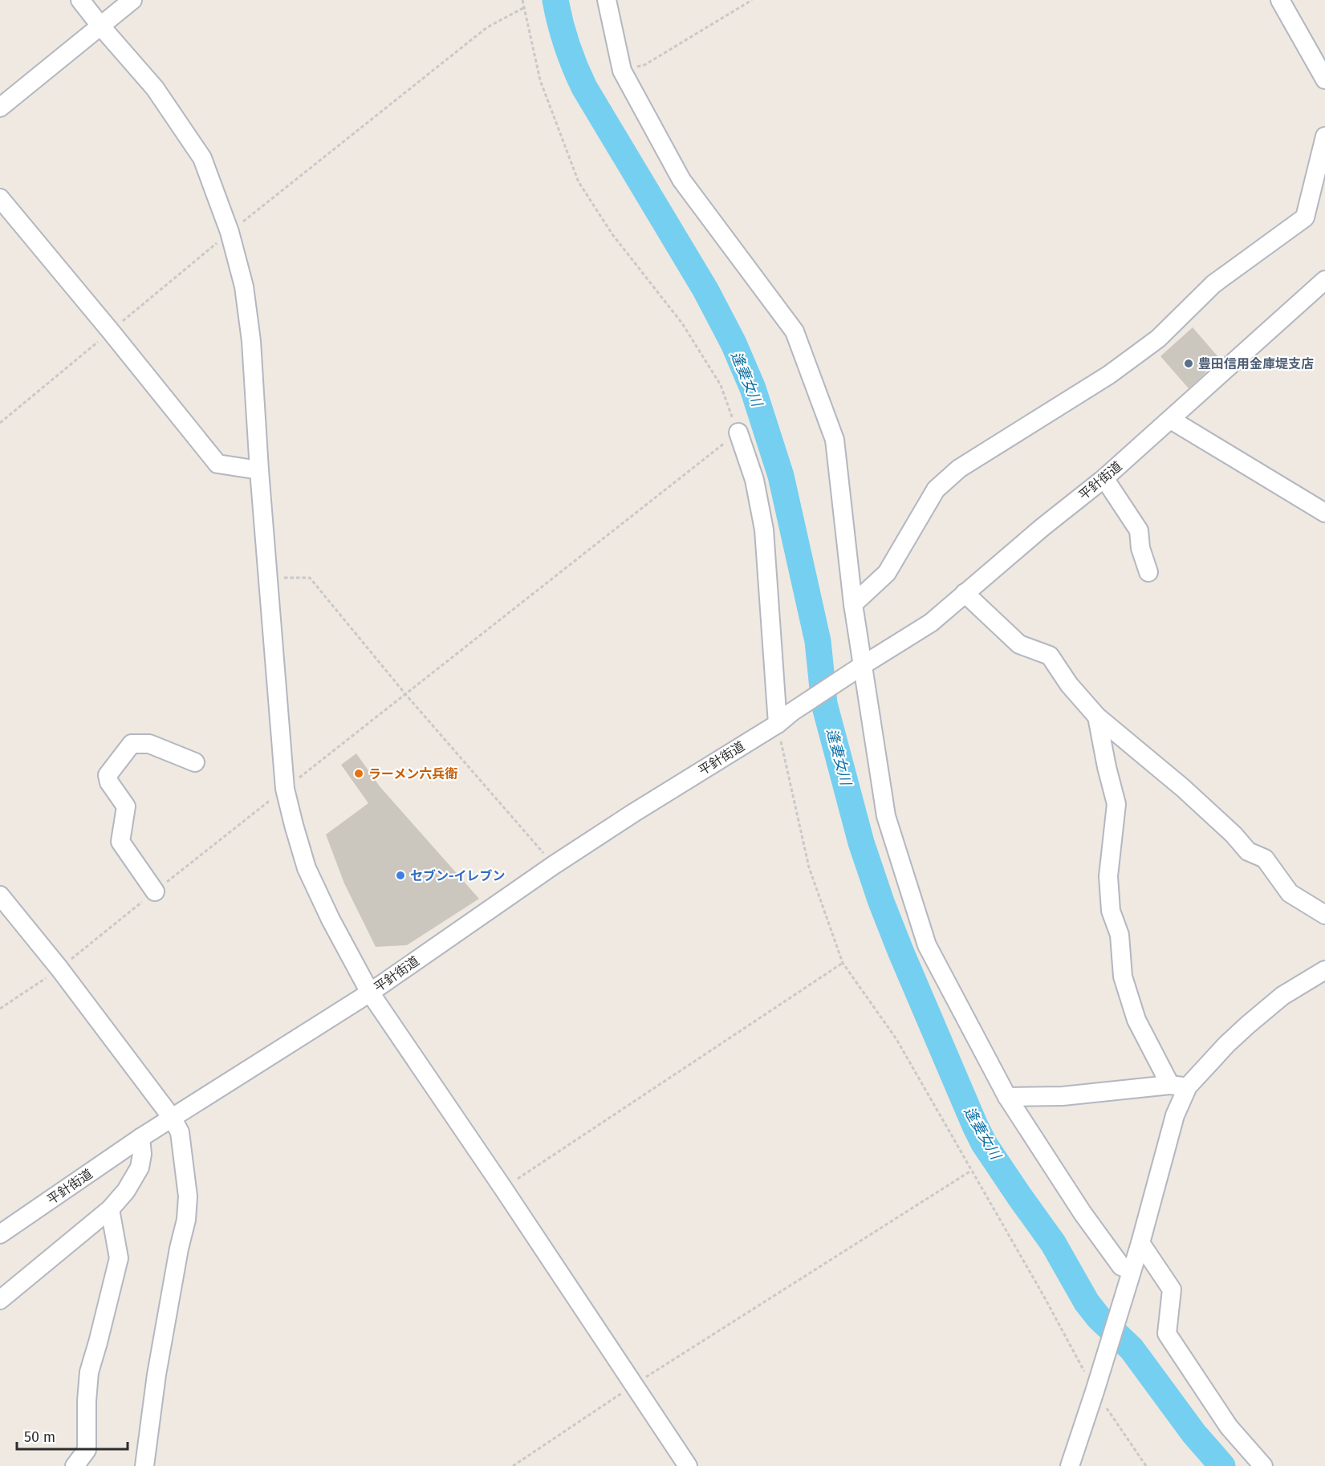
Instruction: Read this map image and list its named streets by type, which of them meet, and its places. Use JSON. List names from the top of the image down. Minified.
{"streets":{"street":["平針街道"]},"water":["逢妻女川"],"places":["豊田信用金庫堤支店","ラーメン六兵衛","セブン-イレブン"],"scale_bar":"50 m"}
